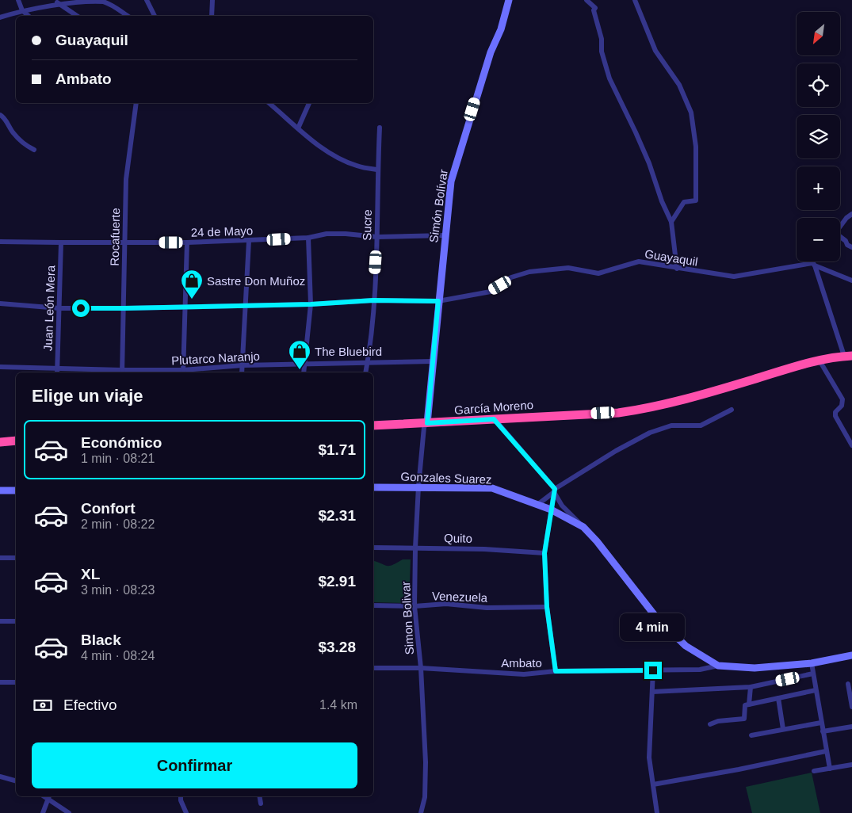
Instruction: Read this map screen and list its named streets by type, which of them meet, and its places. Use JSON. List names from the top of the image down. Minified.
{"streets":{"highway":["García Moreno"],"street":["Simón Bolívar","Sucre","24 de Mayo","Rocafuerte","Guayaquil","Juan León Mera","Plutarco Naranjo","Gonzales Suarez","Quito","Venezuela","Simon Bolivar","Ambato"]},"crossings":[["Simón Bolívar","24 de Mayo"],["Simón Bolívar","Guayaquil"],["Simón Bolívar","Plutarco Naranjo"],["Simón Bolívar","García Moreno"],["Simón Bolívar","Simon Bolivar"],["Sucre","24 de Mayo"],["Sucre","Guayaquil"],["Sucre","Plutarco Naranjo"],["24 de Mayo","Rocafuerte"],["24 de Mayo","Juan León Mera"],["Rocafuerte","Guayaquil"],["Rocafuerte","Plutarco Naranjo"],["Guayaquil","Juan León Mera"],["Juan León Mera","Plutarco Naranjo"],["García Moreno","Simon Bolivar"],["Gonzales Suarez","Simon Bolivar"],["Gonzales Suarez","Ambato"],["Quito","Simon Bolivar"],["Venezuela","Simon Bolivar"],["Simon Bolivar","Ambato"]],"places":{"shop":["Sastre Don Muñoz","The Bluebird"]},"north":"bottom left","page":{"map_buttons":["+","−"],"banner":["Guayaquil","Ambato"],"heading":"Elige un viaje","list":[{"name":"Económico","note":"1 min · 08:21","value":"$1.71"},{"name":"Confort","note":"2 min · 08:22","value":"$2.31"},{"name":"XL","note":"3 min · 08:23","value":"$2.91"},{"name":"Black","note":"4 min · 08:24","value":"$3.28"}],"bubble":"4 min","pay":["Efectivo","1.4 km"],"buttons":"Confirmar"}}
